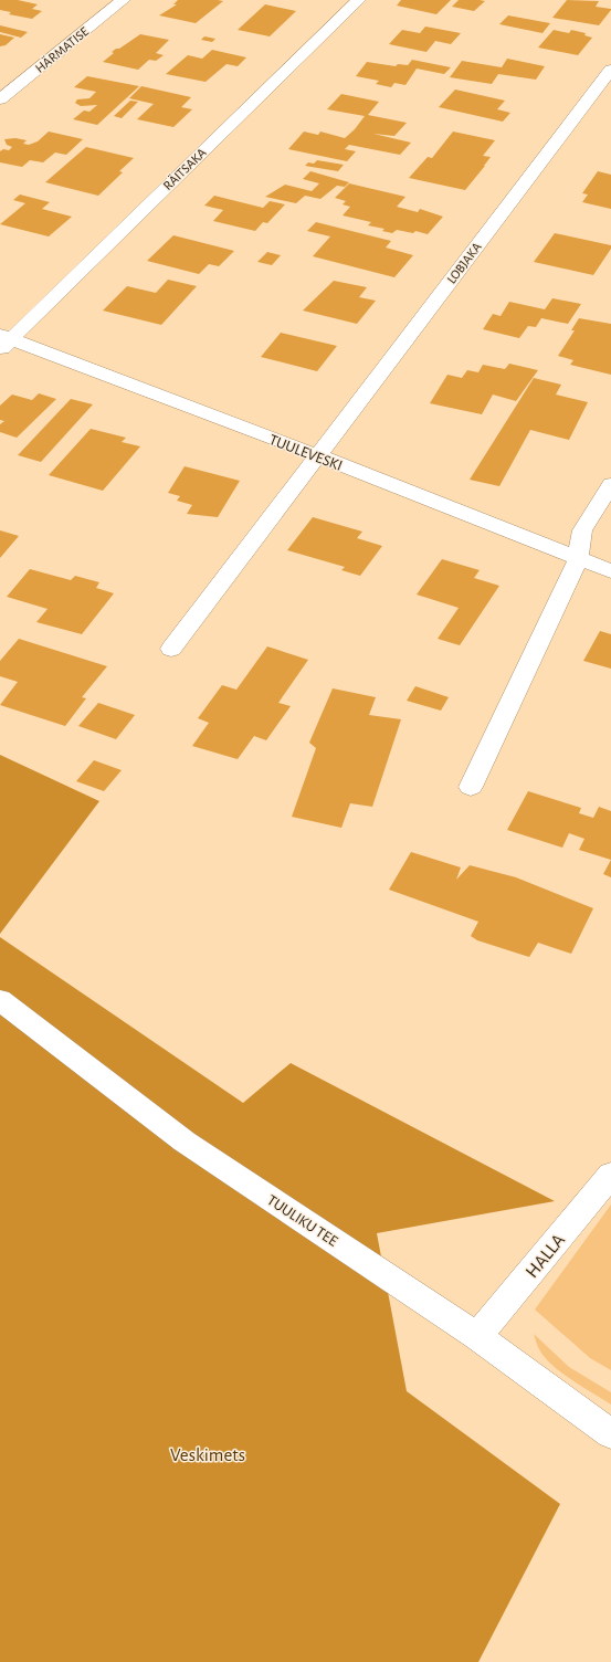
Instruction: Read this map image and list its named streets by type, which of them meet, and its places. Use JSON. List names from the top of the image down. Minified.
{"streets":{"street":["HÄRMATISE","RÄITSAKA","LOBJAKA","TUULEVESKI","TUULIKU TEE","HALLA"]},"crossings":[["RÄITSAKA","TUULEVESKI"],["LOBJAKA","TUULEVESKI"],["TUULIKU TEE","HALLA"]],"parks":["Veskimets"]}
